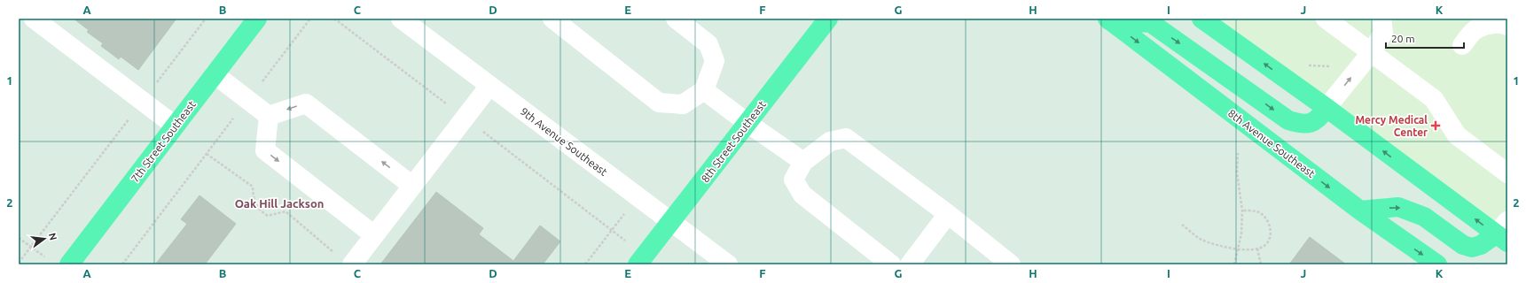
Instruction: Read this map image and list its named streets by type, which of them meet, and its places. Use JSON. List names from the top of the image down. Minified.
{"streets":{"main road":["7th Street Southeast","8th Street Southeast","8th Avenue Southeast"],"street":["9th Avenue Southeast"]},"crossings":[["9th Avenue Southeast","8th Street Southeast"]],"districts":["Oak Hill Jackson"],"places":{"health":["Mercy Medical Center"]},"scale_bar":"20 m","north":"right","grid":{"columns":["A","B","C","D","E","F","G","H","I","J","K"],"rows":["1","2"]}}
